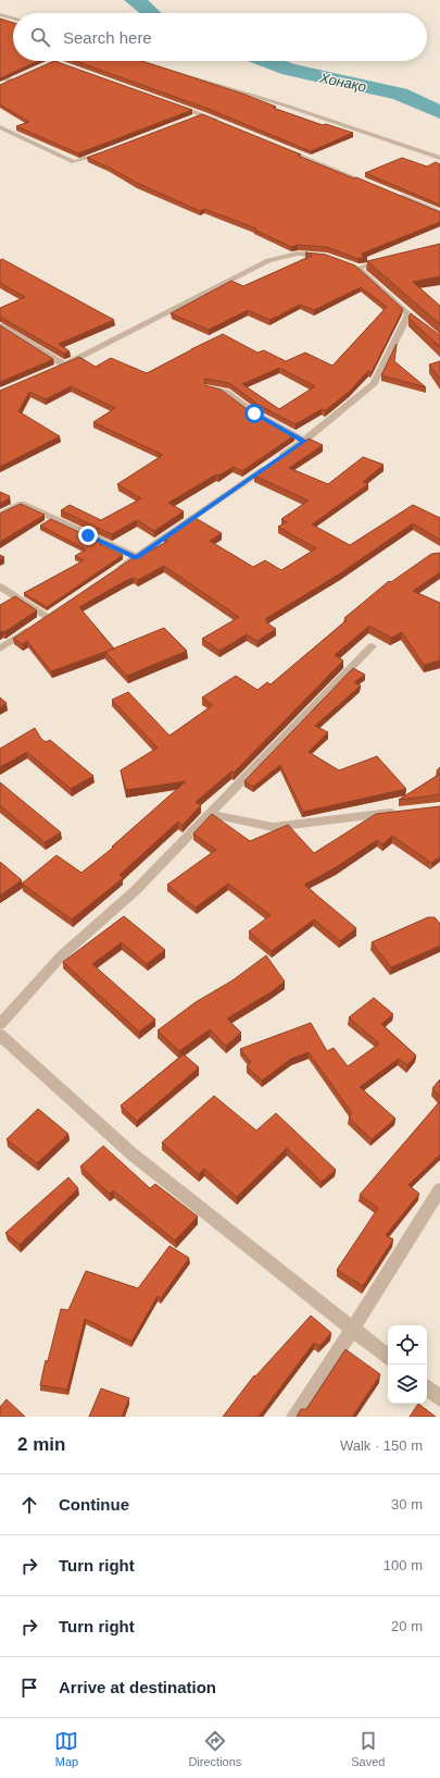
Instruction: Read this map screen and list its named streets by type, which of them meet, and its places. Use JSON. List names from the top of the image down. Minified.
{"water":["Хонақо"],"page":{"search":"Search here","heading":["2 min","Walk · 150 m"],"list":[["Continue","30 m"],["Turn right","100 m"],["Turn right","20 m"],"Arrive at destination"],"nav":["Map","Directions","Saved"]}}
